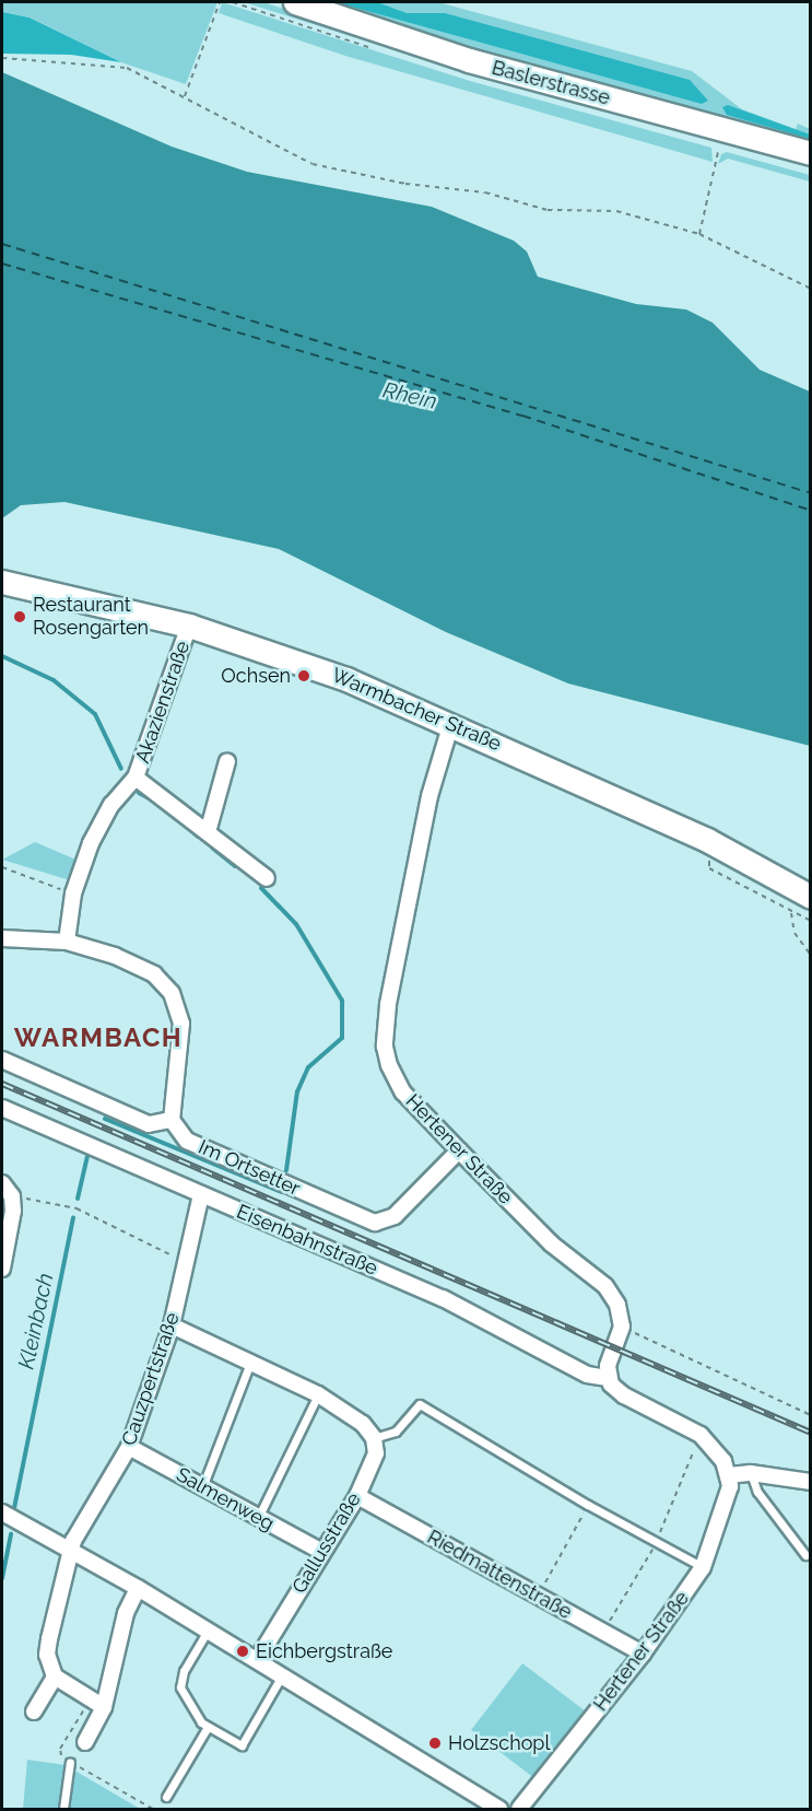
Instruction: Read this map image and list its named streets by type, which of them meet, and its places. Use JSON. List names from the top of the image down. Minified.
{"streets":{"main road":["Baslerstrasse","Warmbacher Straße"],"street":["Akazienstraße","Hertener Straße","Im Ortsetter","Eisenbahnstraße","Cauzpertstraße","Salmenweg","Gallusstraße","Riedmattenstraße"]},"crossings":[["Akazienstraße","Warmbacher Straße"],["Warmbacher Straße","Hertener Straße"],["Hertener Straße","Im Ortsetter"],["Hertener Straße","Riedmattenstraße"],["Eisenbahnstraße","Cauzpertstraße"],["Cauzpertstraße","Salmenweg"],["Salmenweg","Gallusstraße"],["Gallusstraße","Riedmattenstraße"]],"districts":["WARMBACH"],"water":["Rhein","Kleinbach"],"places":["Restaurant Rosengarten","Ochsen","Eichbergstraße","Holzschopl"]}
